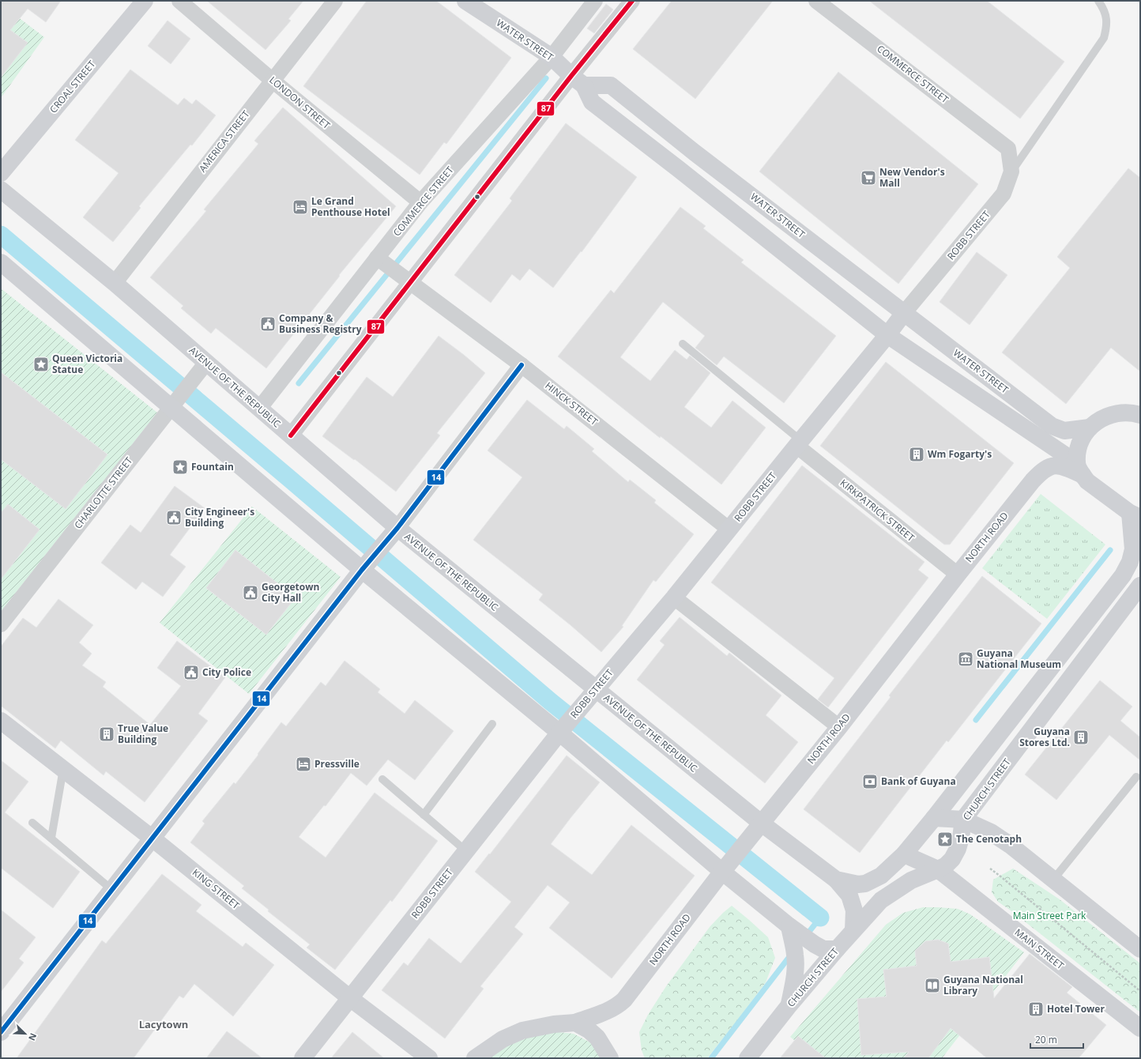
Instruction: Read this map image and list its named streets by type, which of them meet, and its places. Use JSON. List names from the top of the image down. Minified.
{"streets":{"street":["WATER STREET","COMMERCE STREET","CROAL STREET","LONDON STREET","AMERICA STREET","ROBB STREET","AVENUE OF THE REPUBLIC","HINCK STREET","CHARLOTTE STREET","KIRKPATRICK STREET","NORTH ROAD","CHURCH STREET","KING STREET","MAIN STREET"]},"crossings":[["WATER STREET","COMMERCE STREET"],["WATER STREET","ROBB STREET"],["COMMERCE STREET","LONDON STREET"],["COMMERCE STREET","ROBB STREET"],["COMMERCE STREET","AVENUE OF THE REPUBLIC"],["COMMERCE STREET","HINCK STREET"],["LONDON STREET","AMERICA STREET"],["AMERICA STREET","AVENUE OF THE REPUBLIC"],["ROBB STREET","AVENUE OF THE REPUBLIC"],["ROBB STREET","HINCK STREET"],["ROBB STREET","KIRKPATRICK STREET"],["ROBB STREET","KING STREET"],["AVENUE OF THE REPUBLIC","CHARLOTTE STREET"],["AVENUE OF THE REPUBLIC","NORTH ROAD"],["AVENUE OF THE REPUBLIC","MAIN STREET"],["KIRKPATRICK STREET","NORTH ROAD"],["CHURCH STREET","MAIN STREET"]],"districts":["Lacytown"],"parks":["Main Street Park"],"places":{"supermarket":["New Vendor's Mall"],"hotel":["Le Grand Penthouse Hotel","Pressville"],"public building":["Company & Business Registry","City Engineer's Building","Georgetown City Hall","City Police"],"place":["Queen Victoria Statue","Fountain","The Cenotaph"],"building":["Wm Fogarty's","True Value Building","Guyana Stores Ltd.","Hotel Tower"],"museum":["Guyana National Museum"],"bank":["Bank of Guyana"],"library":["Guyana National Library"]},"lines":["transit line 87","transit line 14"],"scale_bar":"20 m","north":"bottom right"}
